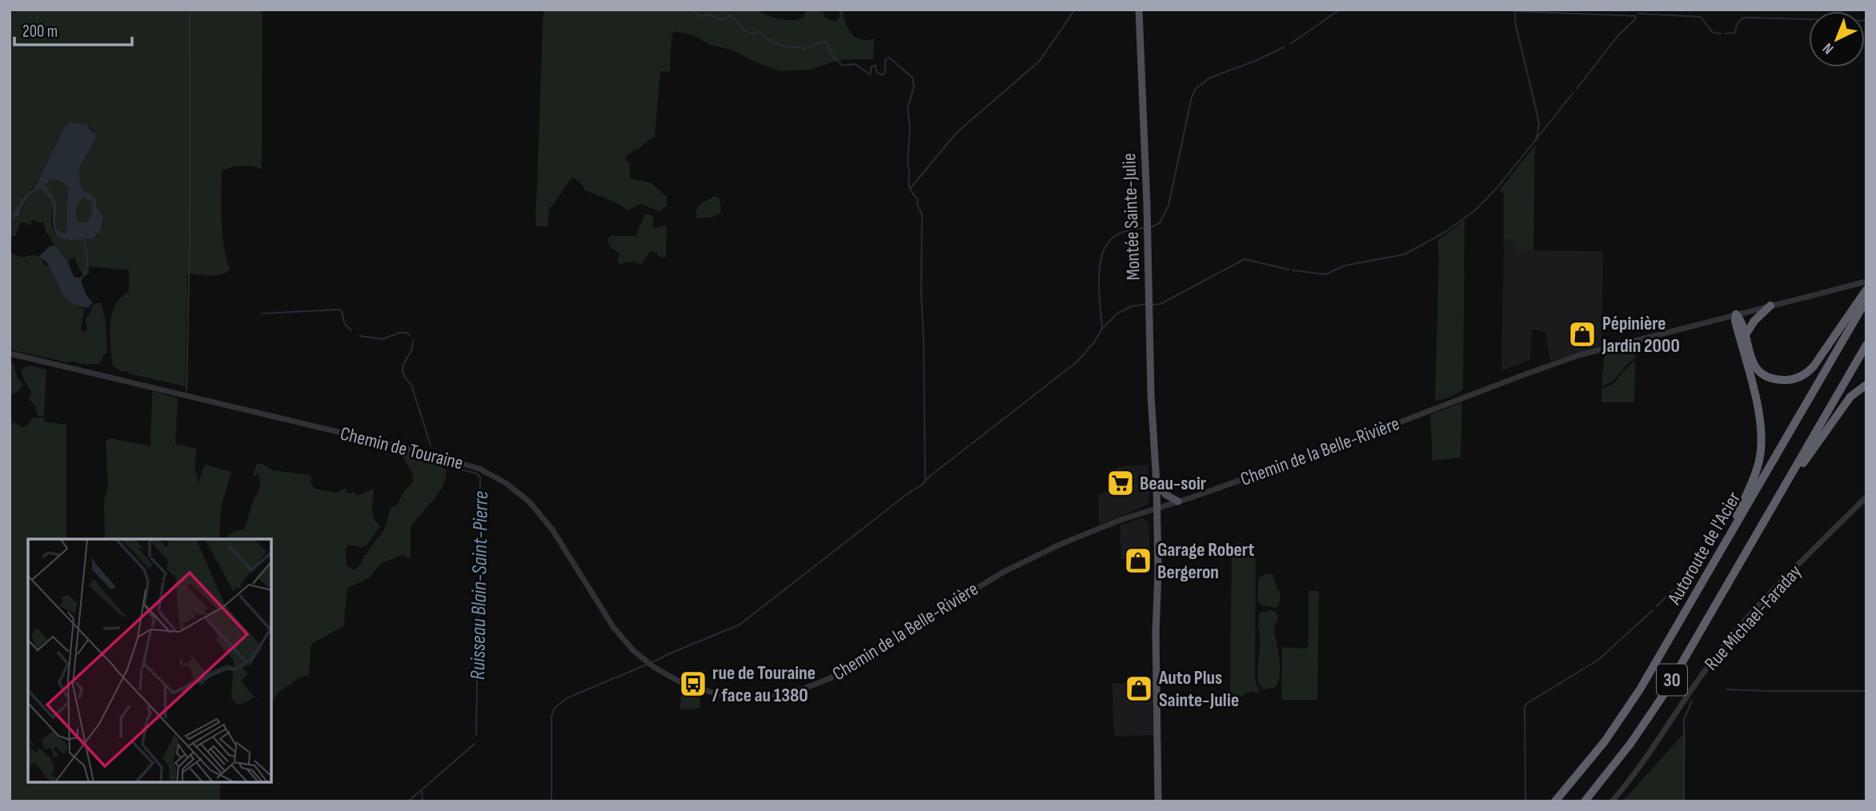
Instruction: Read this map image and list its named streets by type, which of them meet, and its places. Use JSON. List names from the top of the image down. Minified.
{"streets":{"highway":["Autoroute de l'Acier","30"],"main road":["Montée Sainte-Julie"],"street":["Chemin de Touraine","Chemin de la Belle-Rivière","Rue Michael-Faraday"]},"crossings":[["Montée Sainte-Julie","Chemin de la Belle-Rivière"],["Chemin de Touraine","Chemin de la Belle-Rivière"]],"water":["Ruisseau Blain-Saint-Pierre"],"places":{"shop":["Pépinière Jardin 2000","Garage Robert Bergeron","Auto Plus Sainte-Julie"],"supermarket":["Beau-soir"],"bus stop":["rue de Touraine / face au 1380"]},"scale_bar":"200 m","north":"bottom left"}
